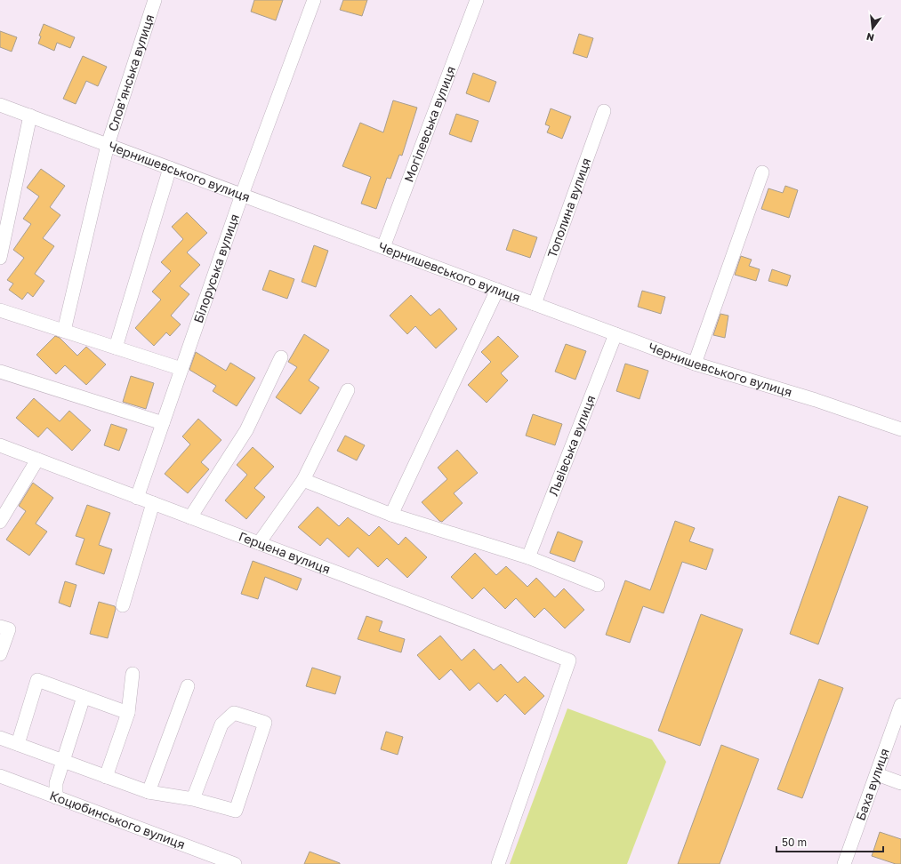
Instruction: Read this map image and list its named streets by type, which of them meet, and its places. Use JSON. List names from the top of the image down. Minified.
{"streets":{"street":["Слов’янська вулиця","Могілевська вулиця","Чернишевського вулиця","Тополина вулиця","Білоруська вулиця","Львівська вулиця","Герцена вулиця","Баха вулиця","Коцюбинського вулиця"]},"crossings":[["Слов’янська вулиця","Чернишевського вулиця"],["Могілевська вулиця","Чернишевського вулиця"],["Чернишевського вулиця","Тополина вулиця"],["Чернишевського вулиця","Білоруська вулиця"],["Чернишевського вулиця","Львівська вулиця"],["Білоруська вулиця","Герцена вулиця"]],"scale_bar":"50 m","north":"bottom"}
